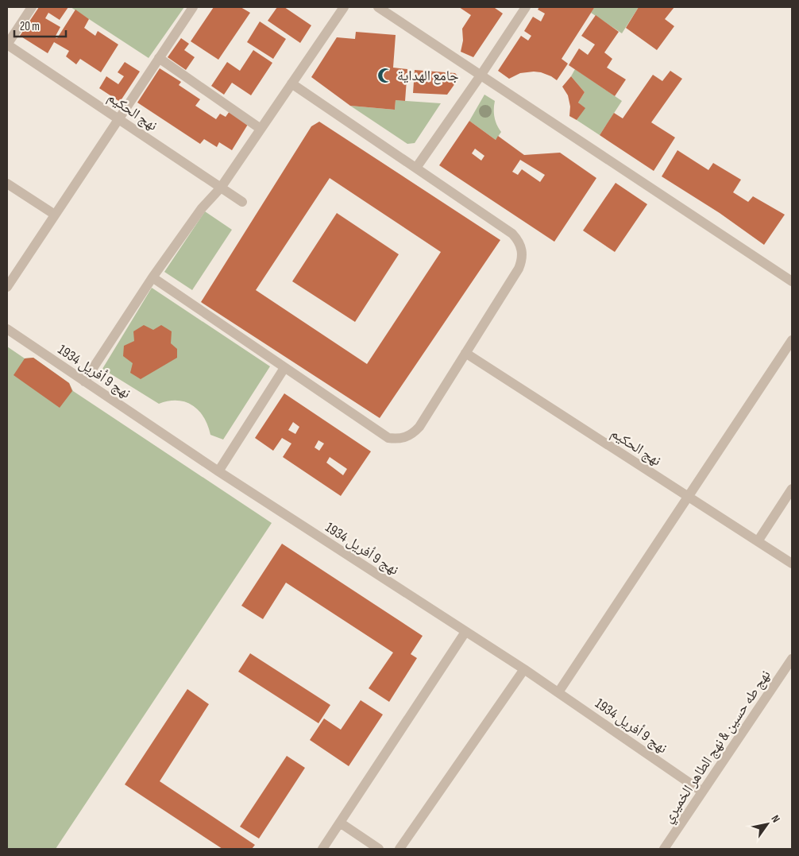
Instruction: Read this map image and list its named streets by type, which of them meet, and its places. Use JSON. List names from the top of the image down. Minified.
{"streets":{"street":["نهج الحكيم","نهج 9 أفريل 1934","نهج طه حسين & نهج الطاهر الخميري"]},"crossings":[["نهج 9 أفريل 1934","نهج طه حسين & نهج الطاهر الخميري"]],"places":{"mosque":["جامع الهداية"]},"scale_bar":"20 m","north":"top right"}
